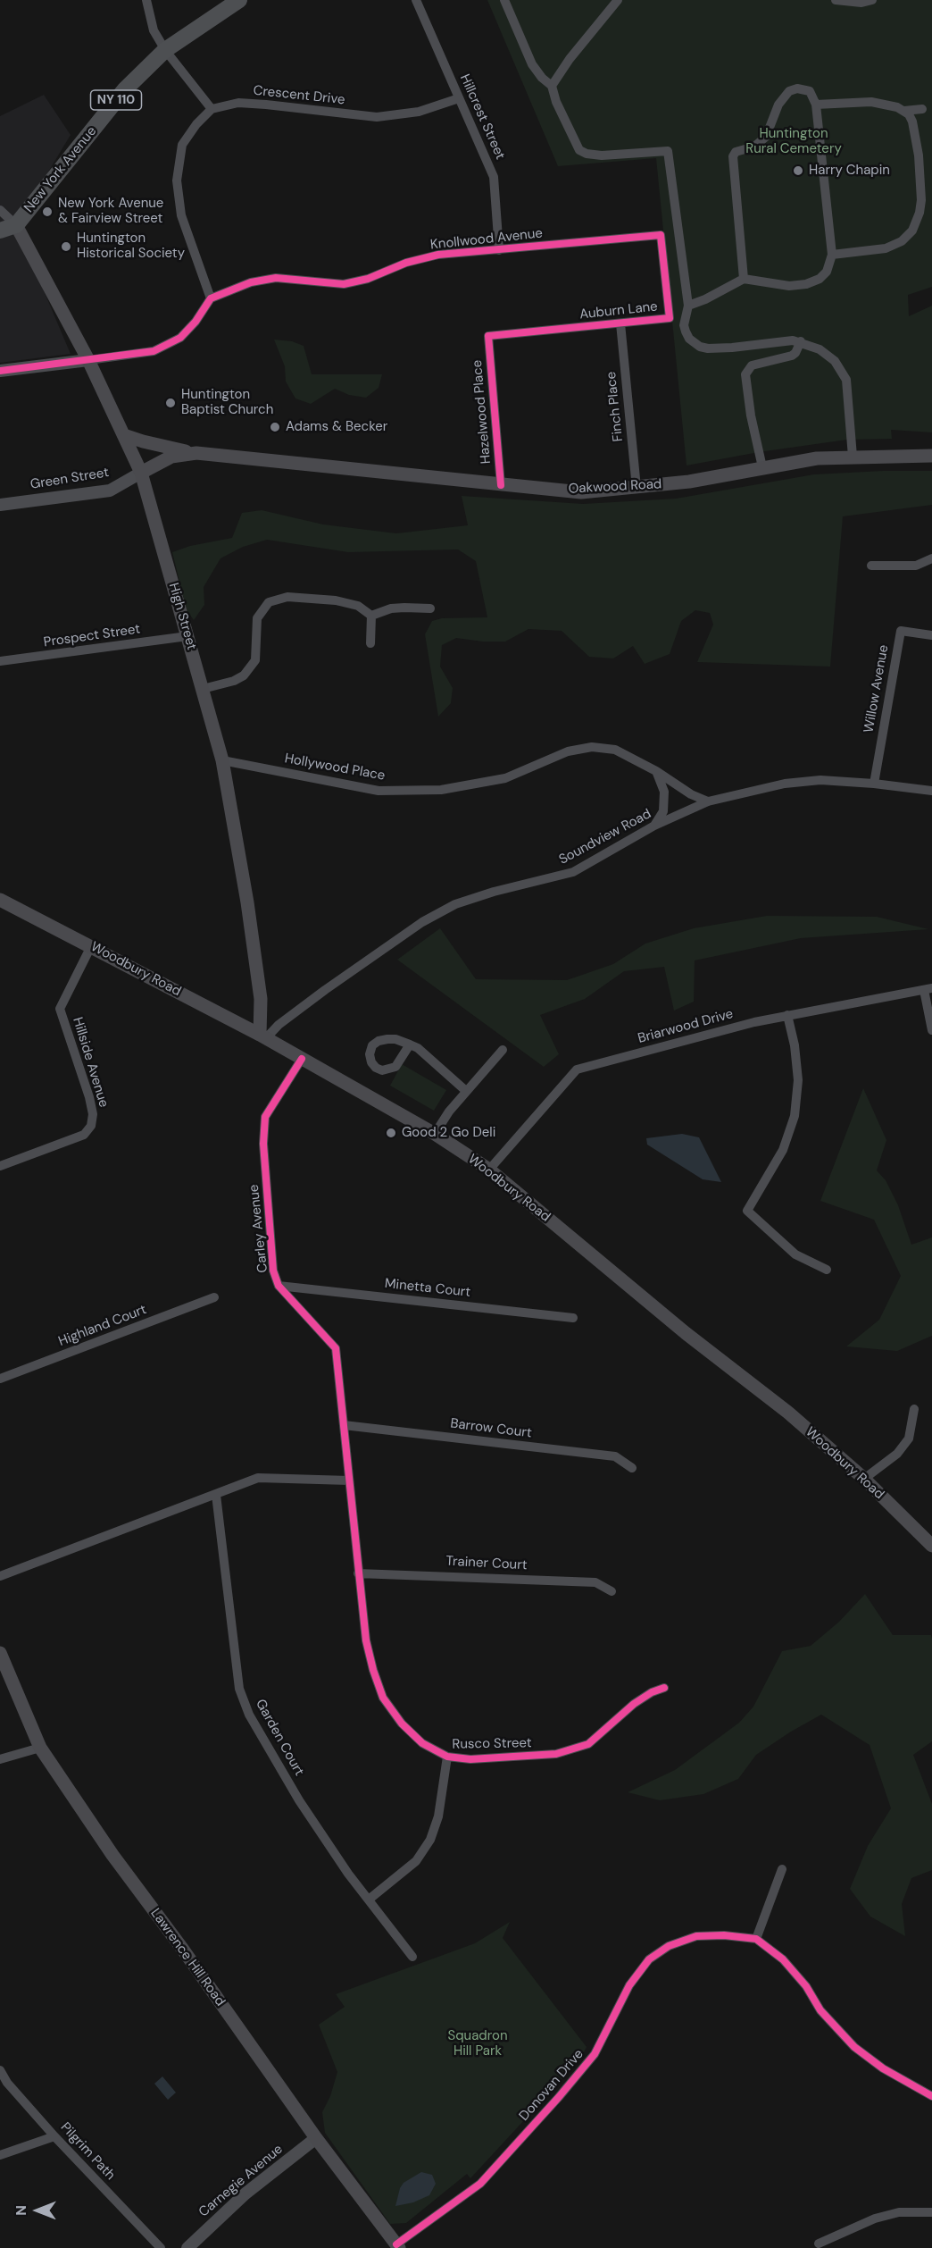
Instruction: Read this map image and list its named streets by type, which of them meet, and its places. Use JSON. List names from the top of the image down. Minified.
{"streets":{"main road":["NY 110","New York Avenue","Oakwood Road","High Street","Woodbury Road","Lawrence Hill Road"],"street":["Crescent Drive","Hillcrest Street","Knollwood Avenue","Auburn Lane","Finch Place","Hazelwood Place","Green Street","Prospect Street","Willow Avenue","Hollywood Place","Soundview Road","Briarwood Drive","Hillside Avenue","Carley Avenue","Minetta Court","Highland Court","Barrow Court","Trainer Court","Garden Court","Rusco Street","Donovan Drive","Pilgrim Path","Carnegie Avenue"]},"crossings":[["Crescent Drive","Hillcrest Street"],["Hillcrest Street","Knollwood Avenue"],["New York Avenue","High Street"],["Knollwood Avenue","Auburn Lane"],["Auburn Lane","Finch Place"],["Auburn Lane","Hazelwood Place"],["Finch Place","Oakwood Road"],["Hazelwood Place","Oakwood Road"],["Green Street","Oakwood Road"],["Green Street","High Street"],["Oakwood Road","High Street"],["High Street","Prospect Street"],["High Street","Hollywood Place"],["High Street","Soundview Road"],["High Street","Woodbury Road"],["Willow Avenue","Soundview Road"],["Hollywood Place","Soundview Road"],["Soundview Road","Woodbury Road"],["Woodbury Road","Briarwood Drive"],["Woodbury Road","Hillside Avenue"],["Woodbury Road","Carley Avenue"],["Carley Avenue","Minetta Court"],["Carley Avenue","Barrow Court"],["Carley Avenue","Rusco Street"],["Trainer Court","Rusco Street"],["Lawrence Hill Road","Donovan Drive"],["Lawrence Hill Road","Carnegie Avenue"]],"parks":["Huntington Rural Cemetery","Squadron Hill Park"],"places":["Harry Chapin","New York Avenue & Fairview Street","Huntington Historical Society","Huntington Baptist Church","Adams & Becker","Good 2 Go Deli"],"north":"left"}
